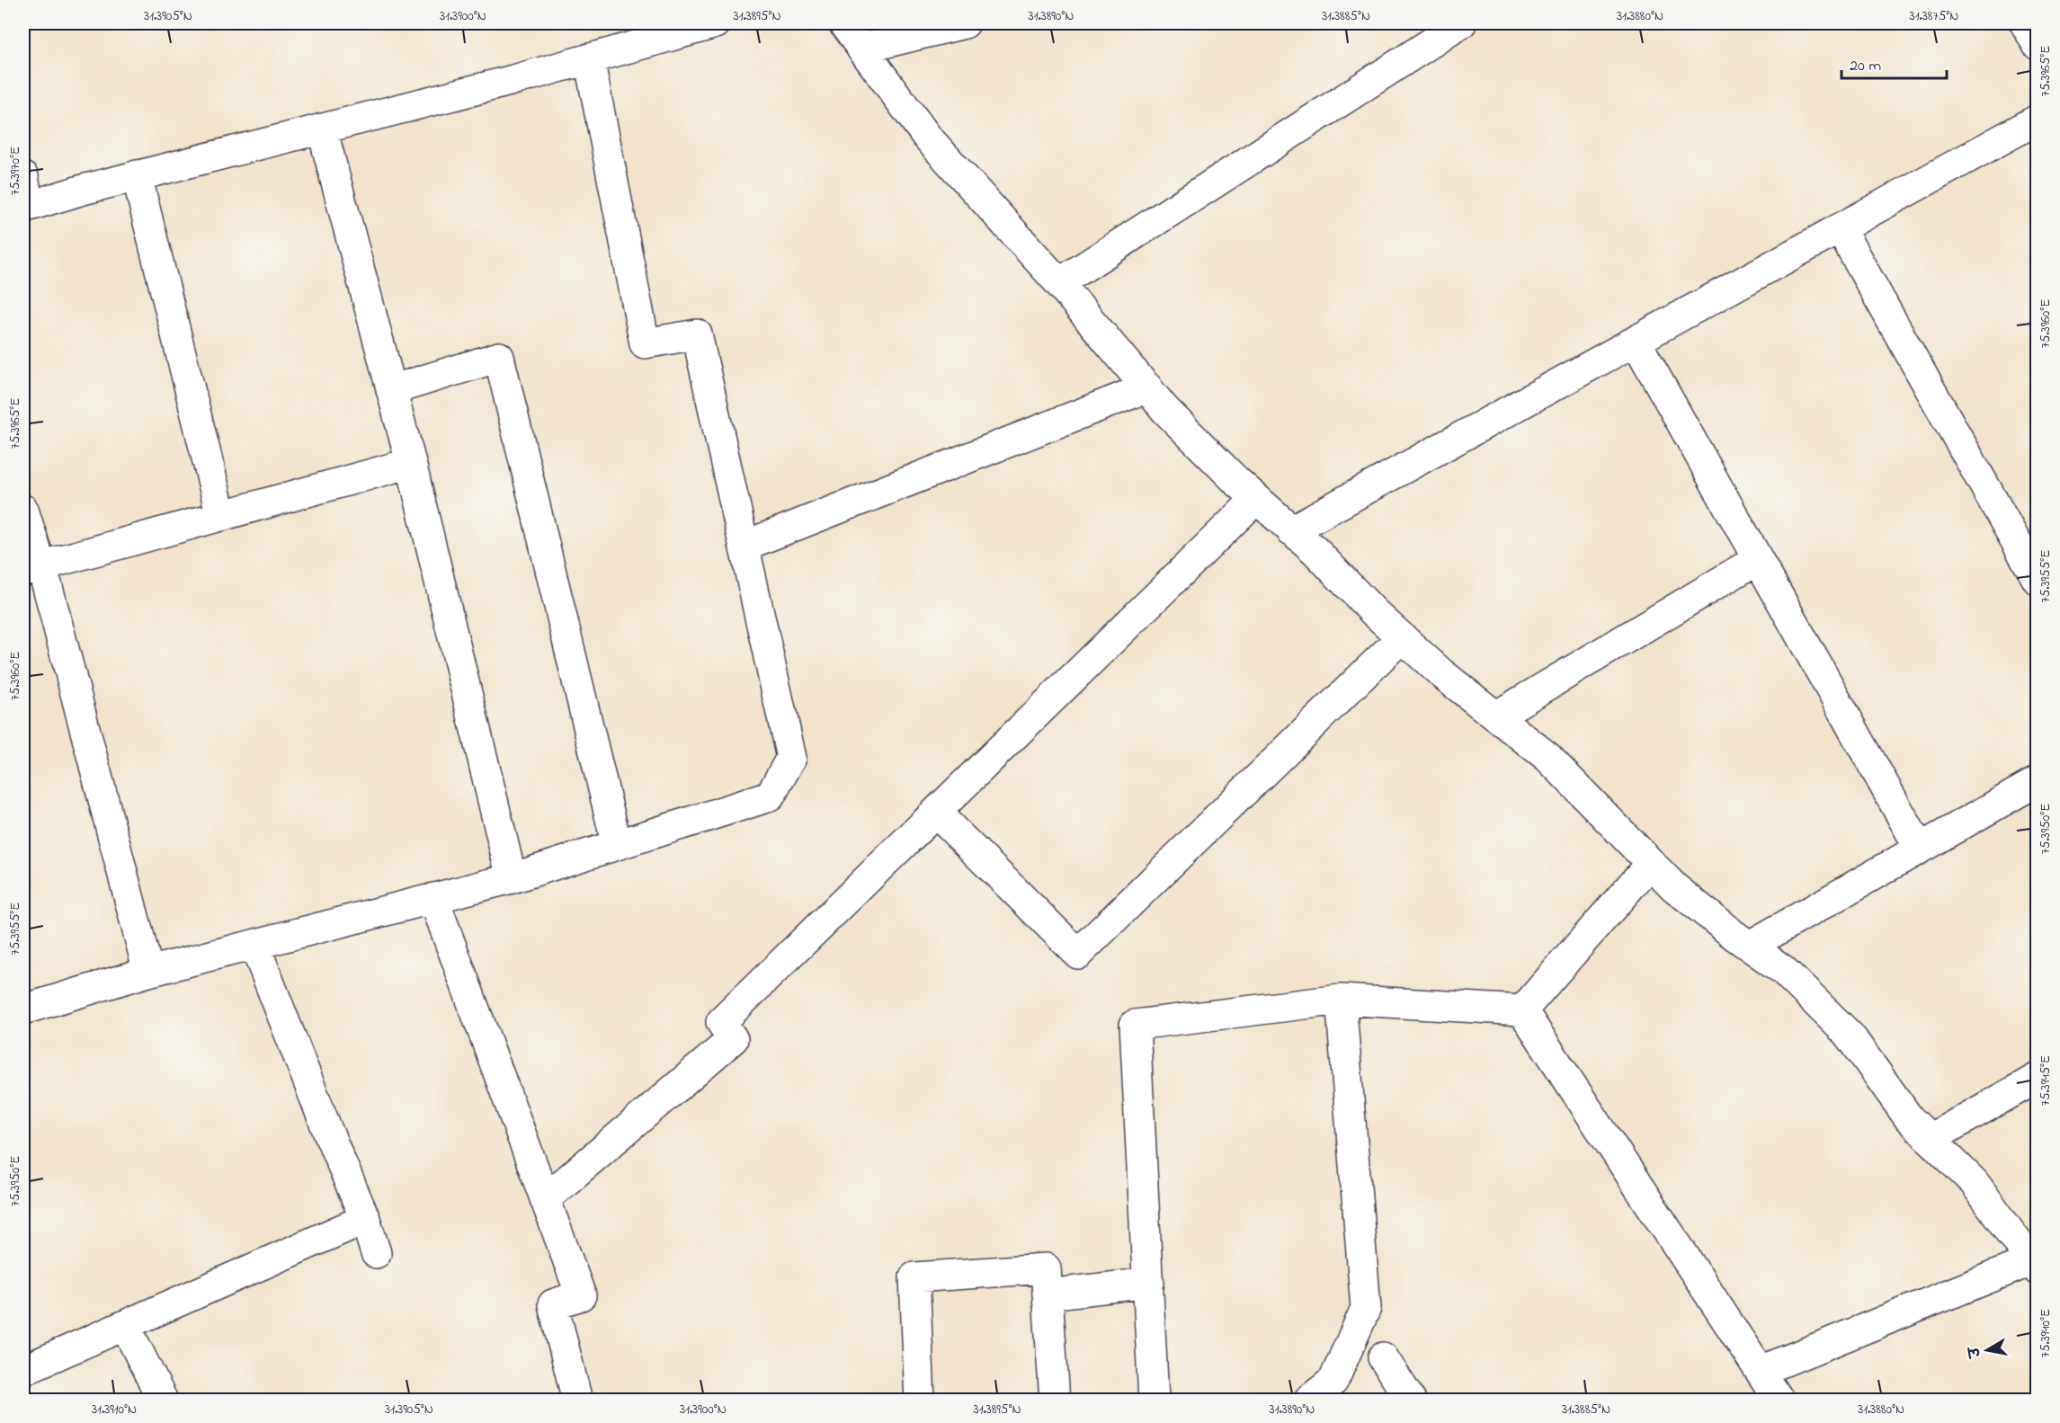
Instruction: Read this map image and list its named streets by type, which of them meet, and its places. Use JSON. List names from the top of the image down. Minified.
{"scale_bar":"20 m","north":"left","coordinates":["31.3905°N","31.3900°N","31.3895°N","31.3890°N","31.3885°N","31.3880°N","31.3875°N","75.3965°E","75.3970°E","75.3960°E","75.3955°E","75.3950°E","75.3945°E","75.3940°E","31.3910°N"]}
